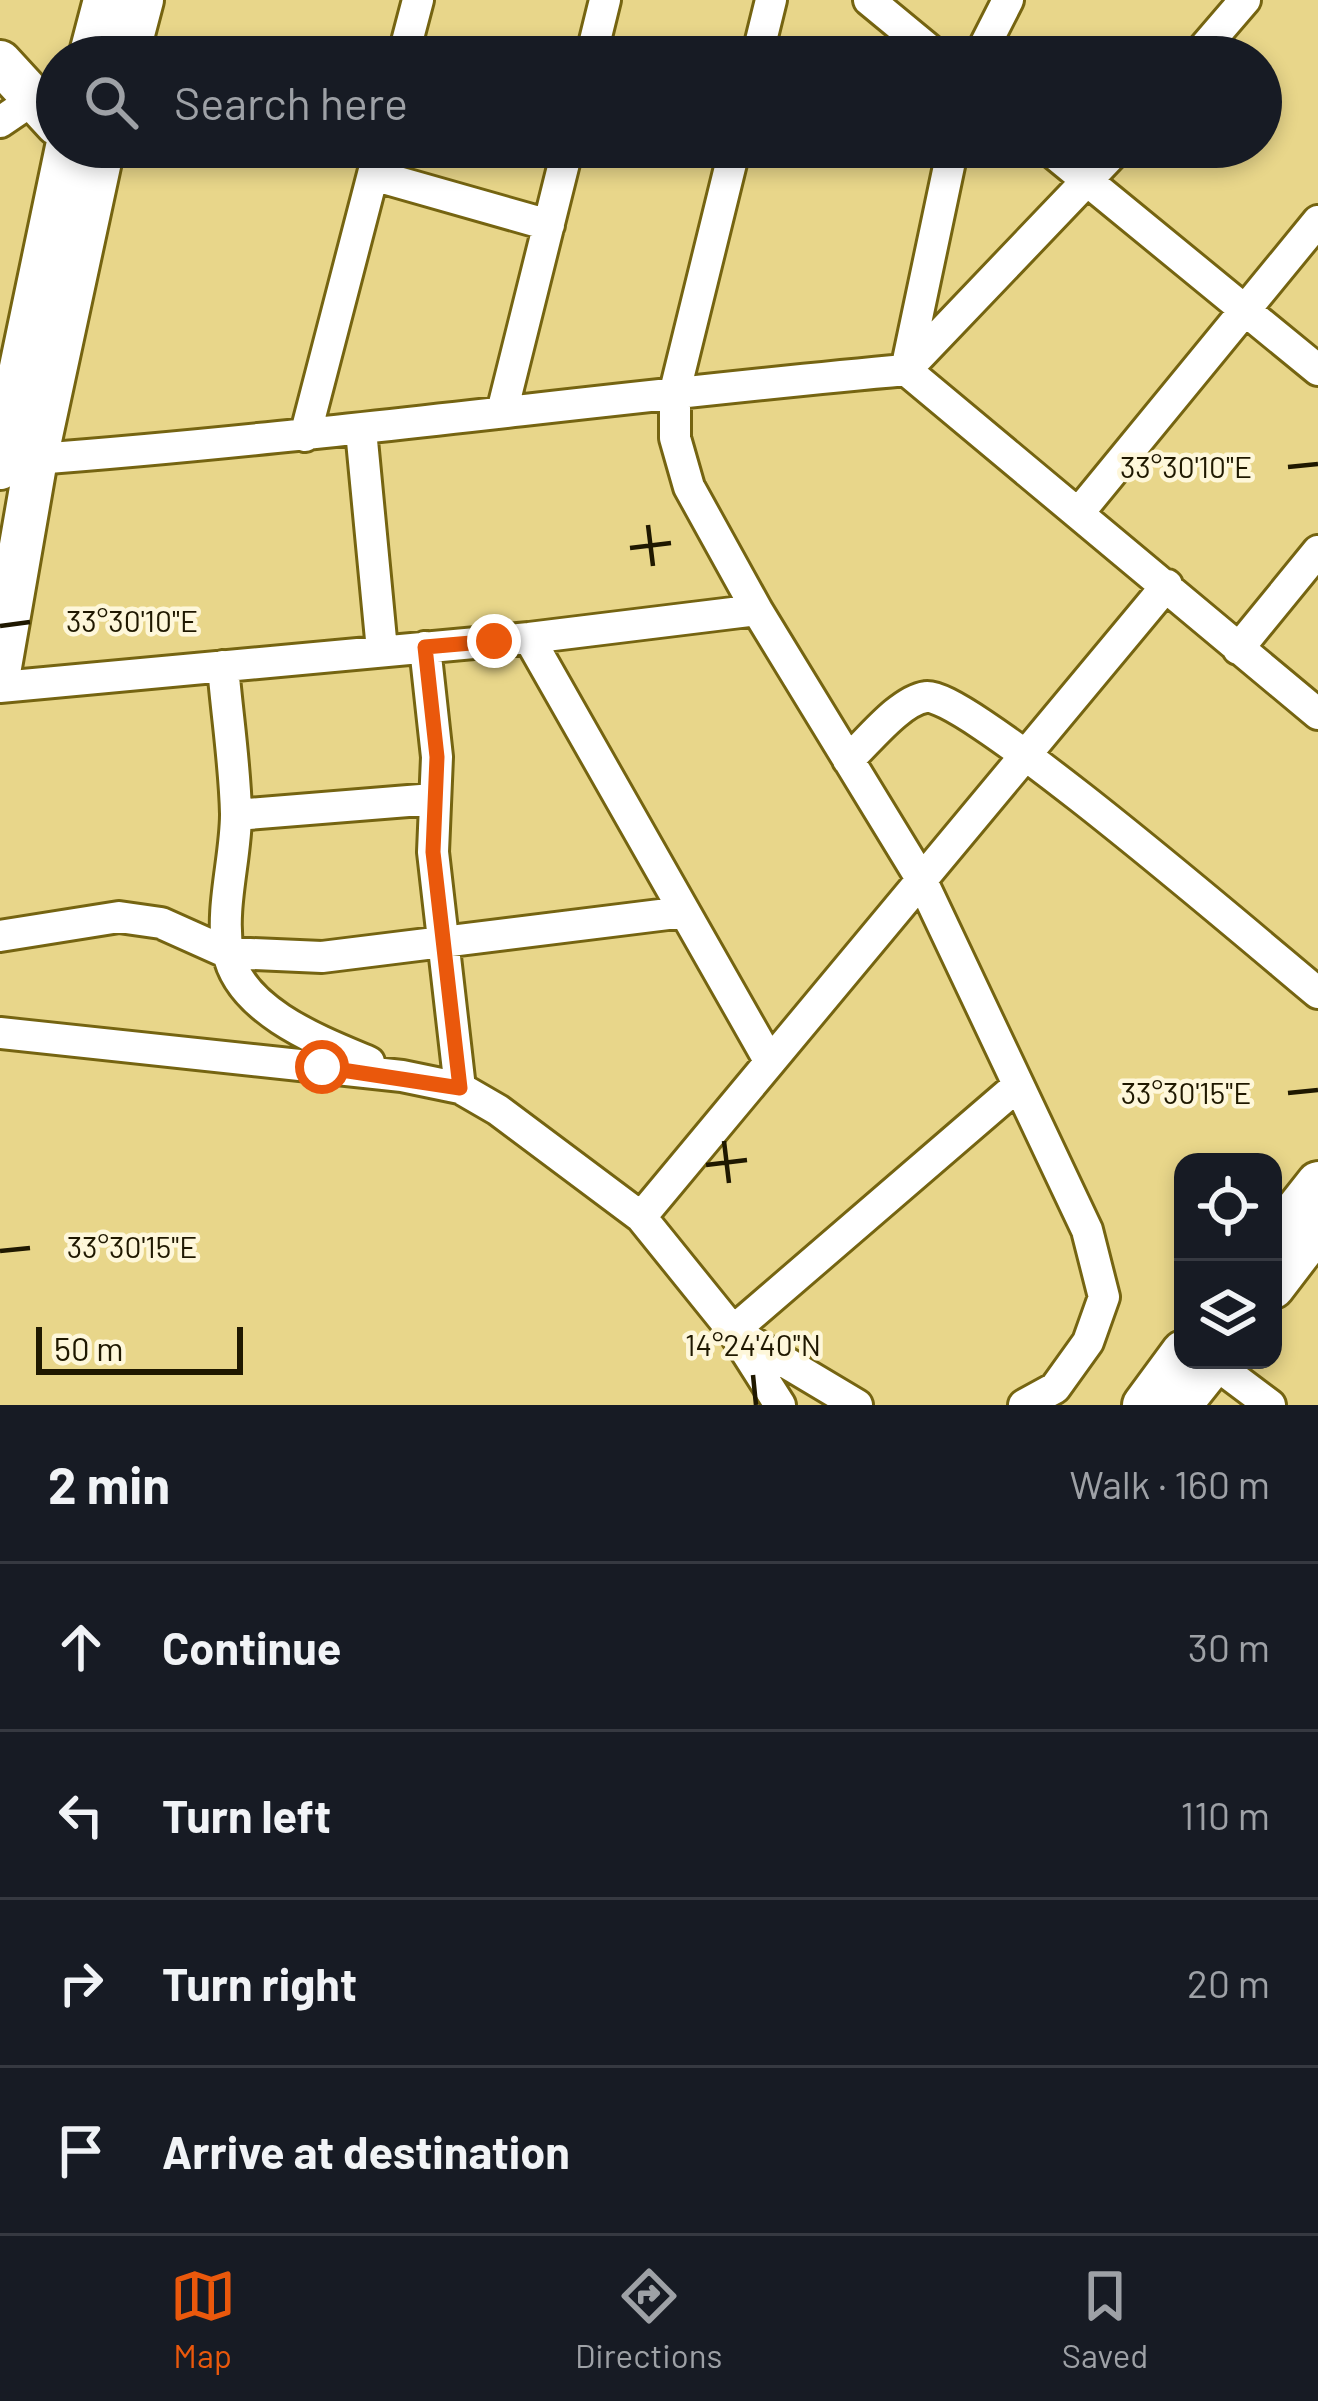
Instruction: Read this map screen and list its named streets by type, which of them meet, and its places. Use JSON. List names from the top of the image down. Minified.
{"scale_bar":"50 m","page":{"search":"Search here","scale":"50 m","heading":["2 min","Walk · 160 m"],"list":[["Continue","30 m"],["Turn left","110 m"],["Turn right","20 m"],"Arrive at destination"],"nav":["Map","Directions","Saved"]},"coordinates":["33°30'10\"E","33°30'15\"E","14°24'40\"N"]}
